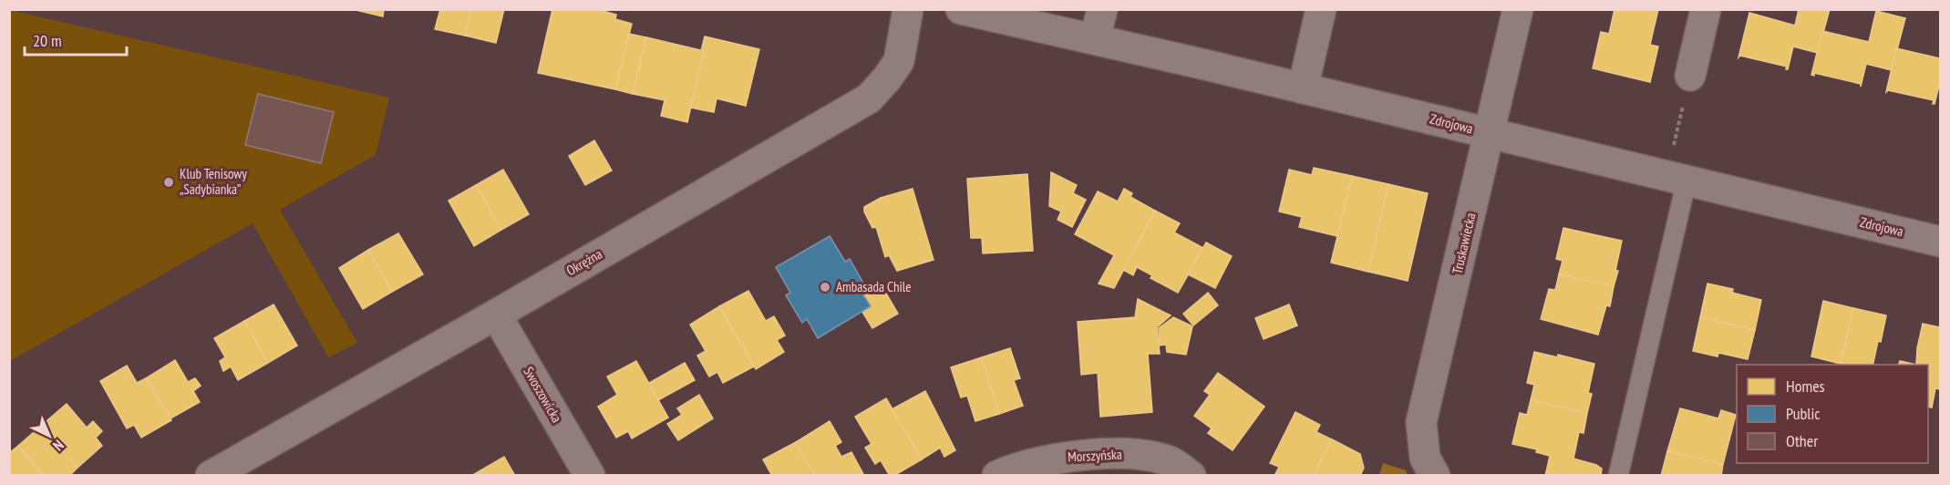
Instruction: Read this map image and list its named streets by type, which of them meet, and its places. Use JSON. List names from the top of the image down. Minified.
{"streets":{"street":["Zdrojowa","Truskawiecka","Okrężna","Swoszowicka","Morszyńska"]},"crossings":[["Zdrojowa","Truskawiecka"],["Okrężna","Swoszowicka"]],"places":["Klub Tenisowy „Sadybianka”","Ambasada Chile"],"legend":["Homes","Public","Other"],"scale_bar":"20 m","north":"bottom right"}
